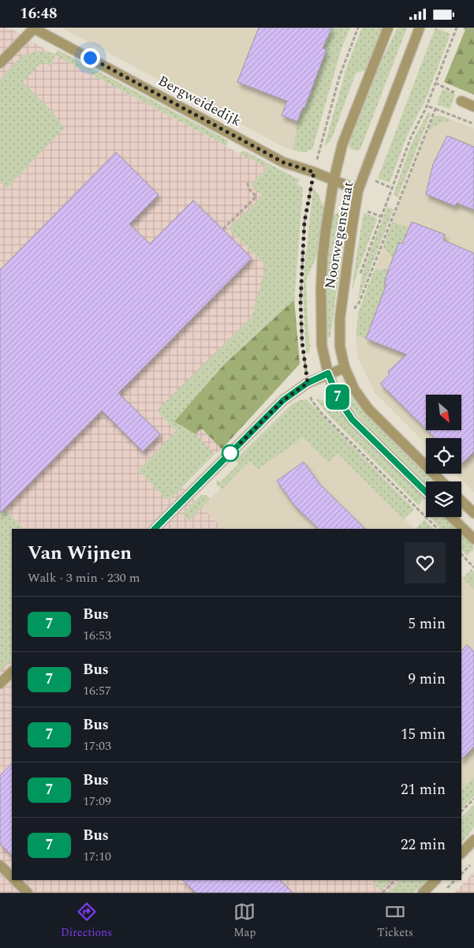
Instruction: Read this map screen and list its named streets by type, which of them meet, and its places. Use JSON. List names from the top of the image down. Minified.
{"streets":{"street":["Bergweidedijk","Noorwegenstraat"]},"crossings":[["Bergweidedijk","Noorwegenstraat"]],"lines":["bus line 7"],"north":"bottom right","page":{"status":"16:48","on_map":"7","heading":["Van Wijnen","Walk · 3 min · 230 m"],"list":[{"mark":"7","name":"Bus","note":"16:53","value":"5 min"},{"mark":"7","name":"Bus","note":"16:57","value":"9 min"},{"mark":"7","name":"Bus","note":"17:03","value":"15 min"},{"mark":"7","name":"Bus","note":"17:09","value":"21 min"},{"mark":"7","name":"Bus","note":"17:10","value":"22 min"}],"tabs":["Directions","Map","Tickets"]}}
